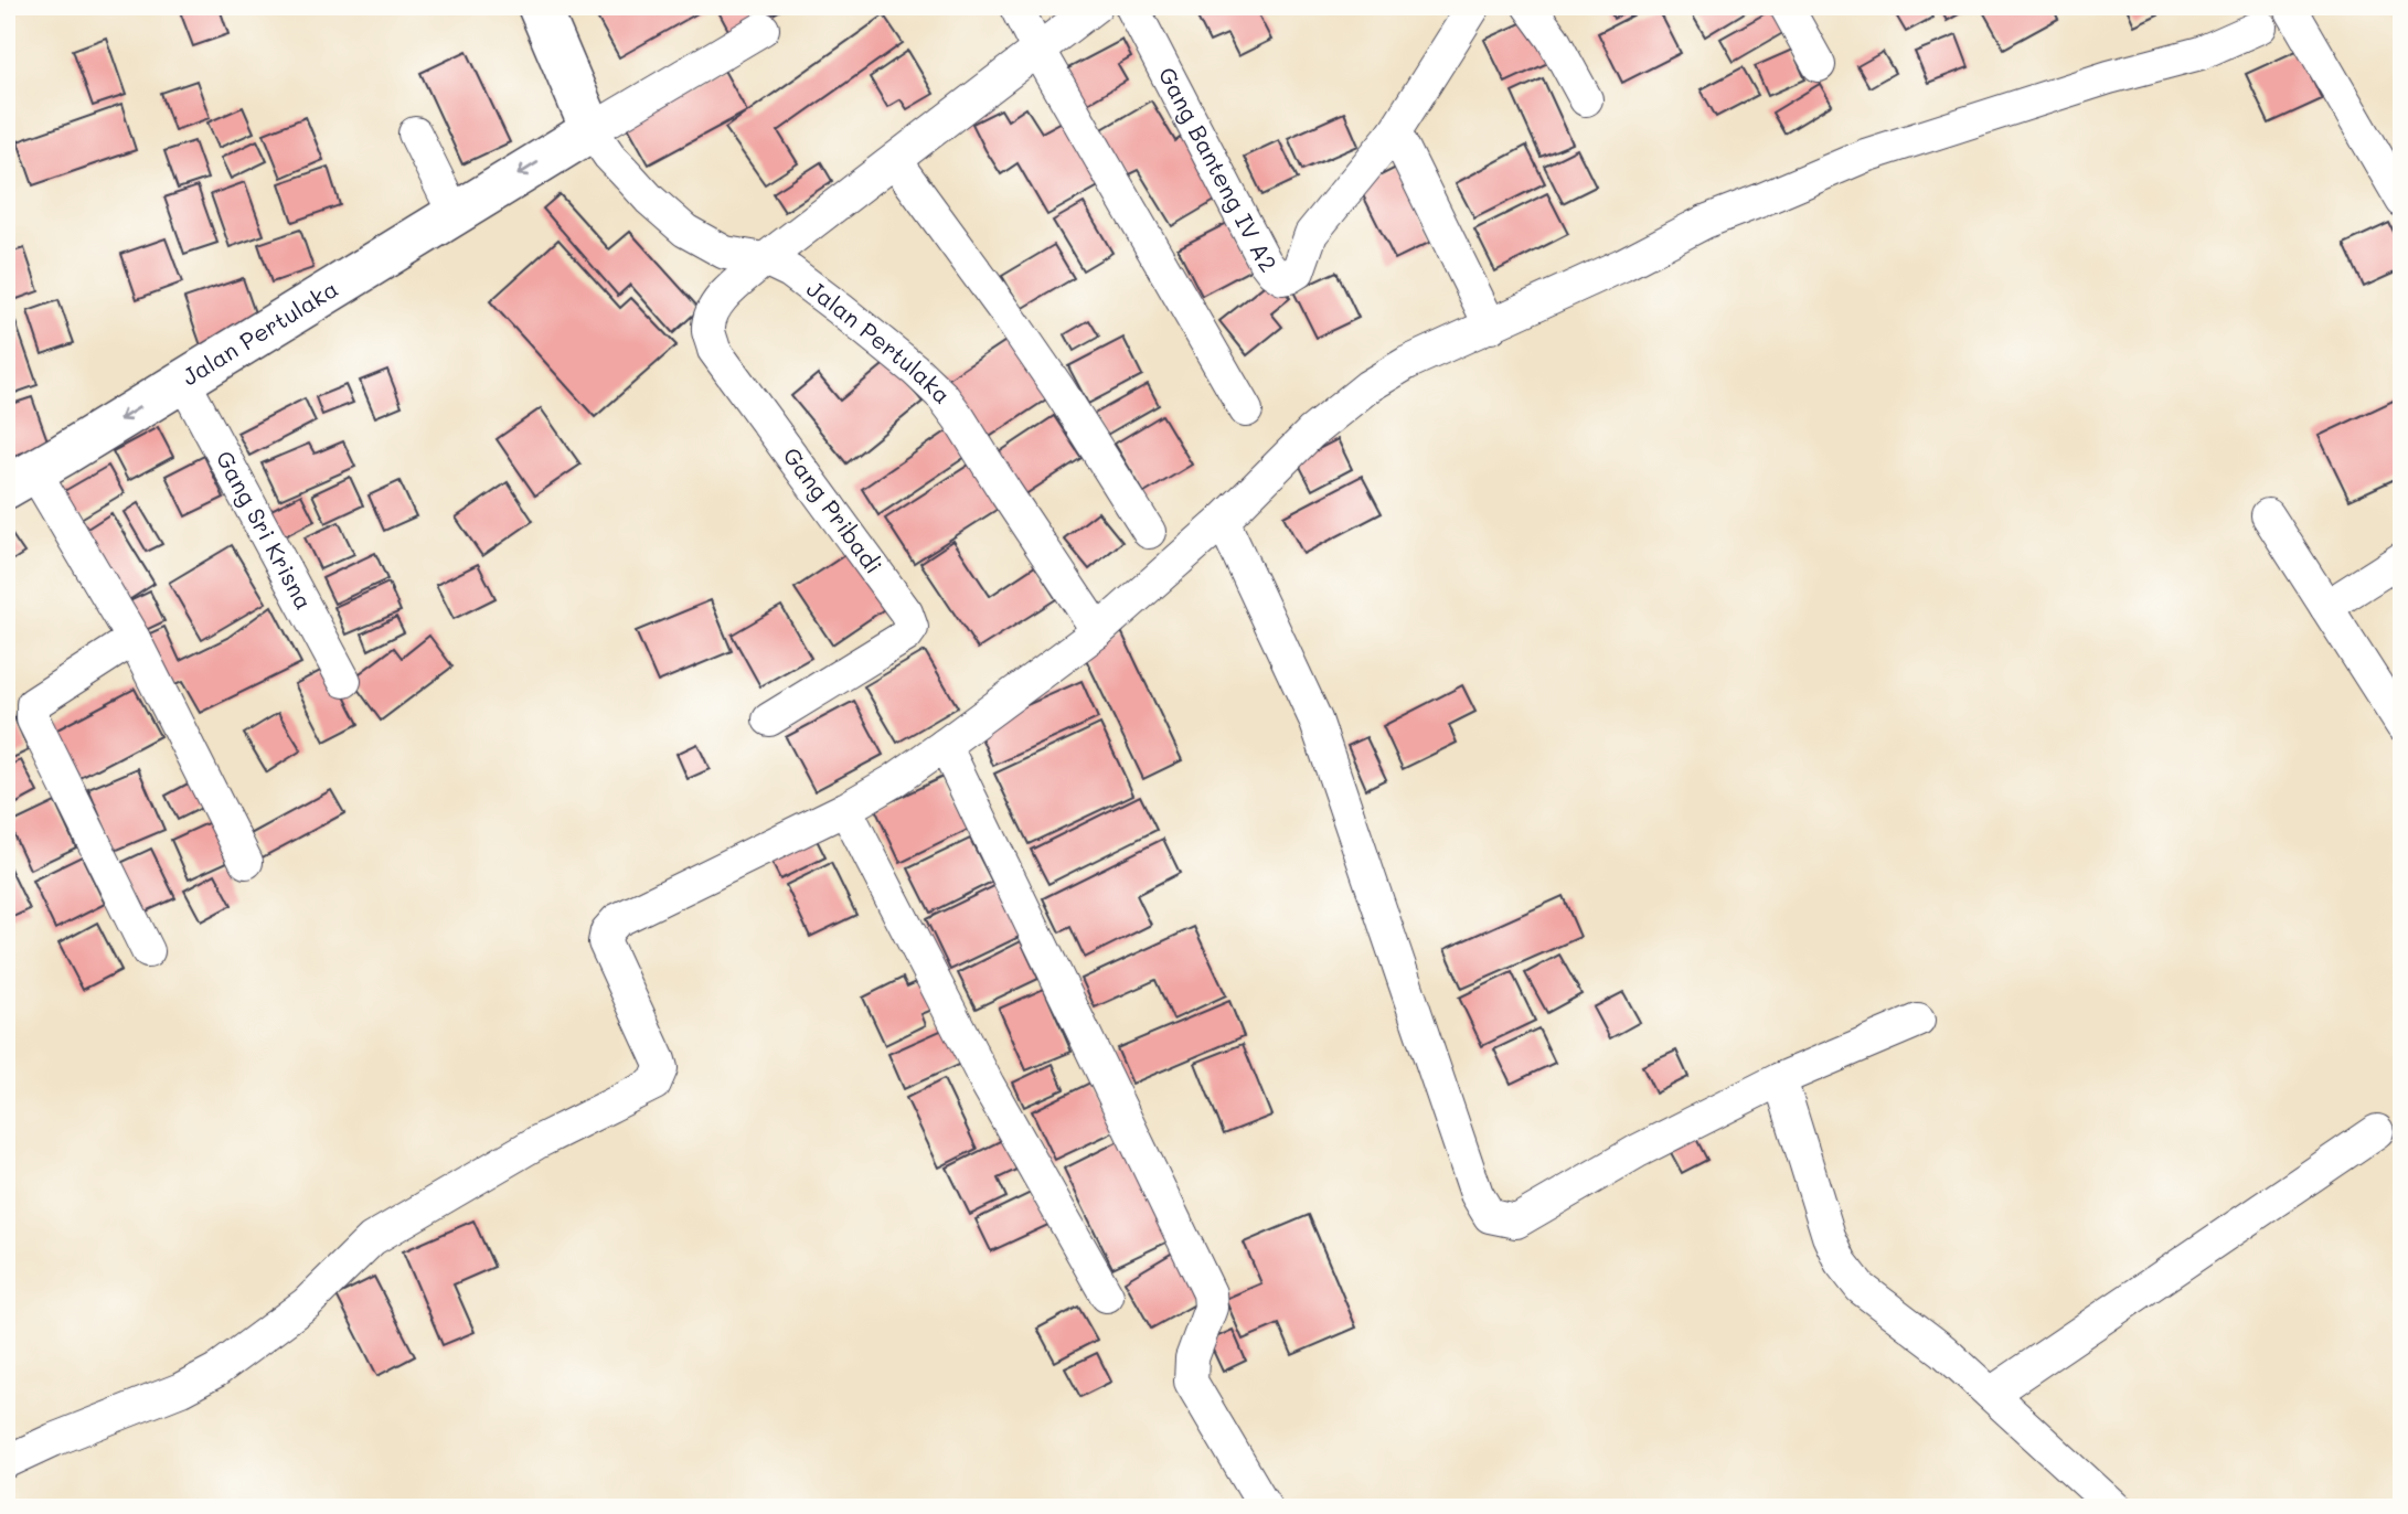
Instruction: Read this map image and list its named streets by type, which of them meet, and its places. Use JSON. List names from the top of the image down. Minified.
{"streets":{"street":["Gang Banteng IV A2","Jalan Pertulaka","Gang Pribadi","Gang Sri Krisna"]},"crossings":[["Jalan Pertulaka","Gang Pribadi"],["Jalan Pertulaka","Gang Sri Krisna"]]}
